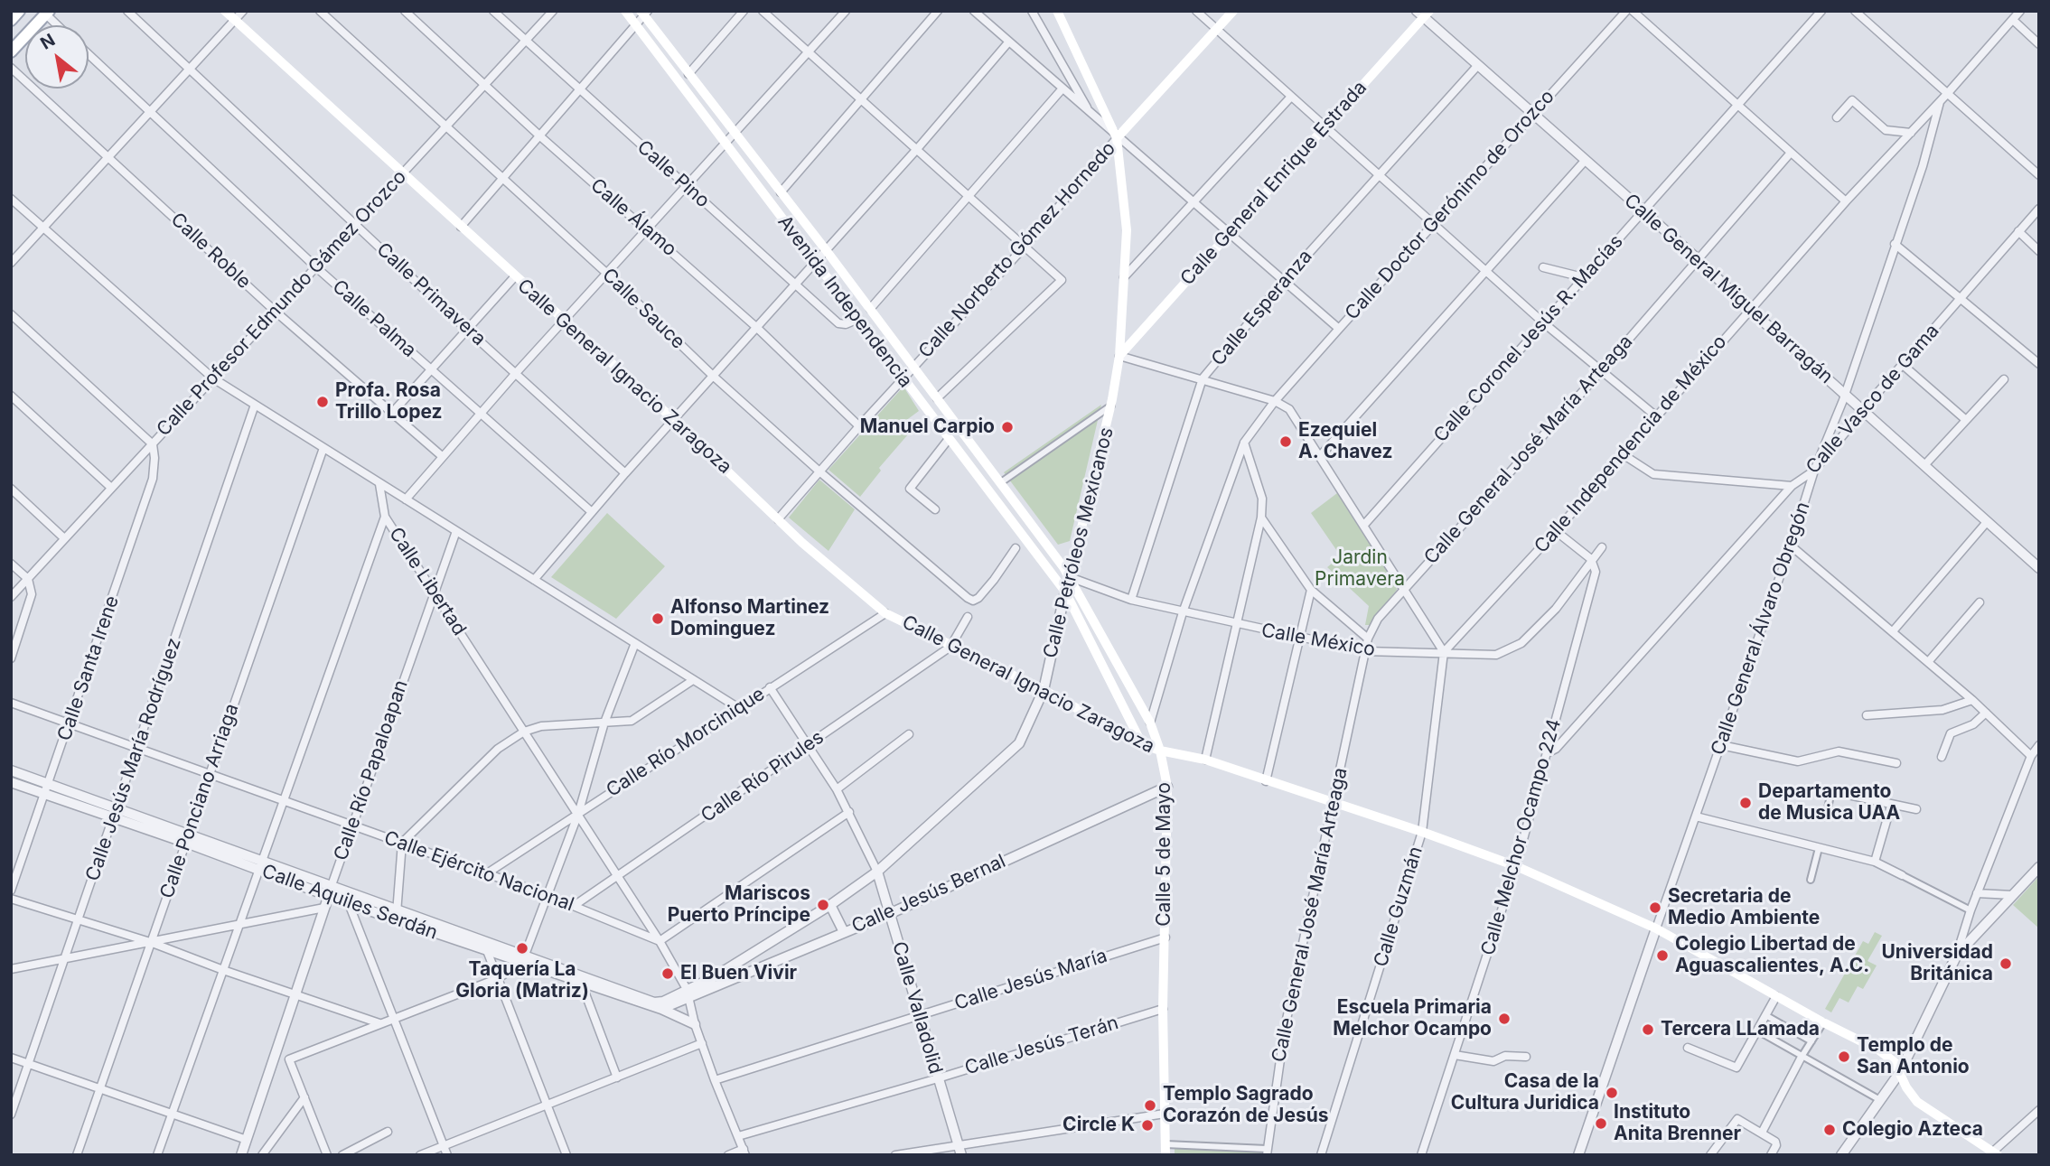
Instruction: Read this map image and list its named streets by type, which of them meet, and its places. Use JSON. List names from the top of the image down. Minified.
{"streets":{"main road":["Calle General Enrique Estrada","Calle Norberto Gómez Hornedo","Avenida Independencia","Calle General Ignacio Zaragoza","Calle Petróleos Mexicanos","Calle 5 de Mayo"],"street":["Calle Pino","Calle Doctor Gerónimo de Orozco","Calle Álamo","Calle Roble","Calle General Miguel Barragán","Calle Primavera","Calle Profesor Edmundo Gámez Orozco","Calle Esperanza","Calle Sauce","Calle Palma","Calle Coronel Jesús R. Macías","Calle Vasco de Gama","Calle Independencia de México","Calle General José María Arteaga","Calle Libertad","Calle General Álvaro Obregón","Calle México","Calle Santa Irene","Calle Río Morcinique","Calle Jesús María Rodríguez","Calle Río Papaloapan","Calle Río Pirules","Calle Ponciano Arriaga","Calle Melchor Ocampo 224","Calle Ejército Nacional","Calle Jesús Bernal","Calle Aquiles Serdán","Calle Guzmán","Calle Jesús María","Calle Valladolid","Calle Jesús Terán"]},"crossings":[["Calle Pino","Avenida Independencia"],["Calle Pino","Calle Profesor Edmundo Gámez Orozco"],["Calle General Enrique Estrada","Calle General Miguel Barragán"],["Calle General Enrique Estrada","Calle Petróleos Mexicanos"],["Calle Doctor Gerónimo de Orozco","Calle General Miguel Barragán"],["Calle Doctor Gerónimo de Orozco","Calle México"],["Calle Doctor Gerónimo de Orozco","Calle 5 de Mayo"],["Calle Álamo","Calle Norberto Gómez Hornedo"],["Calle Álamo","Calle Profesor Edmundo Gámez Orozco"],["Calle Norberto Gómez Hornedo","Avenida Independencia"],["Calle Norberto Gómez Hornedo","Calle Sauce"],["Calle Norberto Gómez Hornedo","Calle General Ignacio Zaragoza"],["Calle Norberto Gómez Hornedo","Calle Petróleos Mexicanos"],["Calle Roble","Calle Profesor Edmundo Gámez Orozco"],["Calle General Miguel Barragán","Calle Esperanza"],["Calle General Miguel Barragán","Calle Coronel Jesús R. Macías"],["Calle General Miguel Barragán","Calle Vasco de Gama"],["Calle General Miguel Barragán","Calle Independencia de México"],["Calle General Miguel Barragán","Calle General José María Arteaga"],["Calle General Miguel Barragán","Calle General Álvaro Obregón"],["Calle Primavera","Calle Profesor Edmundo Gámez Orozco"],["Avenida Independencia","Calle Petróleos Mexicanos"],["Avenida Independencia","Calle México"],["Avenida Independencia","Calle 5 de Mayo"],["Calle Profesor Edmundo Gámez Orozco","Calle Sauce"],["Calle Profesor Edmundo Gámez Orozco","Calle Palma"],["Calle Profesor Edmundo Gámez Orozco","Calle General Ignacio Zaragoza"],["Calle Profesor Edmundo Gámez Orozco","Calle Santa Irene"],["Calle Esperanza","Calle México"],["Calle General Ignacio Zaragoza","Calle General José María Arteaga"],["Calle General Ignacio Zaragoza","Calle Petróleos Mexicanos"],["Calle General Ignacio Zaragoza","Calle General Álvaro Obregón"],["Calle General Ignacio Zaragoza","Calle Río Morcinique"],["Calle General Ignacio Zaragoza","Calle Río Pirules"],["Calle General Ignacio Zaragoza","Calle Melchor Ocampo 224"],["Calle General Ignacio Zaragoza","Calle 5 de Mayo"],["Calle General Ignacio Zaragoza","Calle Guzmán"],["Calle Vasco de Gama","Calle General Álvaro Obregón"],["Calle Vasco de Gama","Calle Melchor Ocampo 224"],["Calle Independencia de México","Calle General Álvaro Obregón"],["Calle Independencia de México","Calle México"],["Calle Independencia de México","Calle Guzmán"],["Calle General José María Arteaga","Calle México"],["Calle Petróleos Mexicanos","Calle Libertad"],["Calle Petróleos Mexicanos","Calle México"],["Calle Petróleos Mexicanos","Calle 5 de Mayo"],["Calle Petróleos Mexicanos","Calle Jesús Bernal"],["Calle Petróleos Mexicanos","Calle Valladolid"],["Calle Libertad","Calle Río Morcinique"],["Calle Libertad","Calle Río Papaloapan"],["Calle Libertad","Calle Río Pirules"],["Calle Libertad","Calle Ejército Nacional"],["Calle Libertad","Calle Jesús Bernal"],["Calle Libertad","Calle Aquiles Serdán"],["Calle Libertad","Calle Jesús María"],["Calle México","Calle Melchor Ocampo 224"],["Calle México","Calle 5 de Mayo"],["Calle México","Calle Guzmán"],["Calle Santa Irene","Calle Ejército Nacional"],["Calle Santa Irene","Calle Aquiles Serdán"],["Calle Río Morcinique","Calle Ejército Nacional"],["Calle Jesús María Rodríguez","Calle Ejército Nacional"],["Calle Jesús María Rodríguez","Calle Aquiles Serdán"],["Calle Río Papaloapan","Calle Ejército Nacional"],["Calle Río Papaloapan","Calle Aquiles Serdán"],["Calle Río Pirules","Calle Ejército Nacional"],["Calle Ponciano Arriaga","Calle Ejército Nacional"],["Calle Ponciano Arriaga","Calle Aquiles Serdán"],["Calle 5 de Mayo","Calle Jesús Bernal"],["Calle 5 de Mayo","Calle Jesús María"],["Calle 5 de Mayo","Calle Jesús Terán"],["Calle Jesús Bernal","Calle Valladolid"],["Calle Jesús María","Calle Valladolid"],["Calle Valladolid","Calle Jesús Terán"]],"parks":["Jardin Primavera"],"places":["Profa. Rosa Trillo Lopez","Manuel Carpio","Ezequiel A. Chavez","Alfonso Martinez Dominguez","Departamento de Musica UAA","Mariscos Puerto Príncipe","Secretaria de Medio Ambiente","Taquería La Gloria (Matriz)","Colegio Libertad de Aguascalientes, A.C.","Universidad Británica","El Buen Vivir","Escuela Primaria Melchor Ocampo","Tercera LLamada","Templo de San Antonio","Casa de la Cultura Juridica","Templo Sagrado Corazón de Jesús","Instituto Anita Brenner","Circle K","Colegio Azteca"],"north":"top left"}
